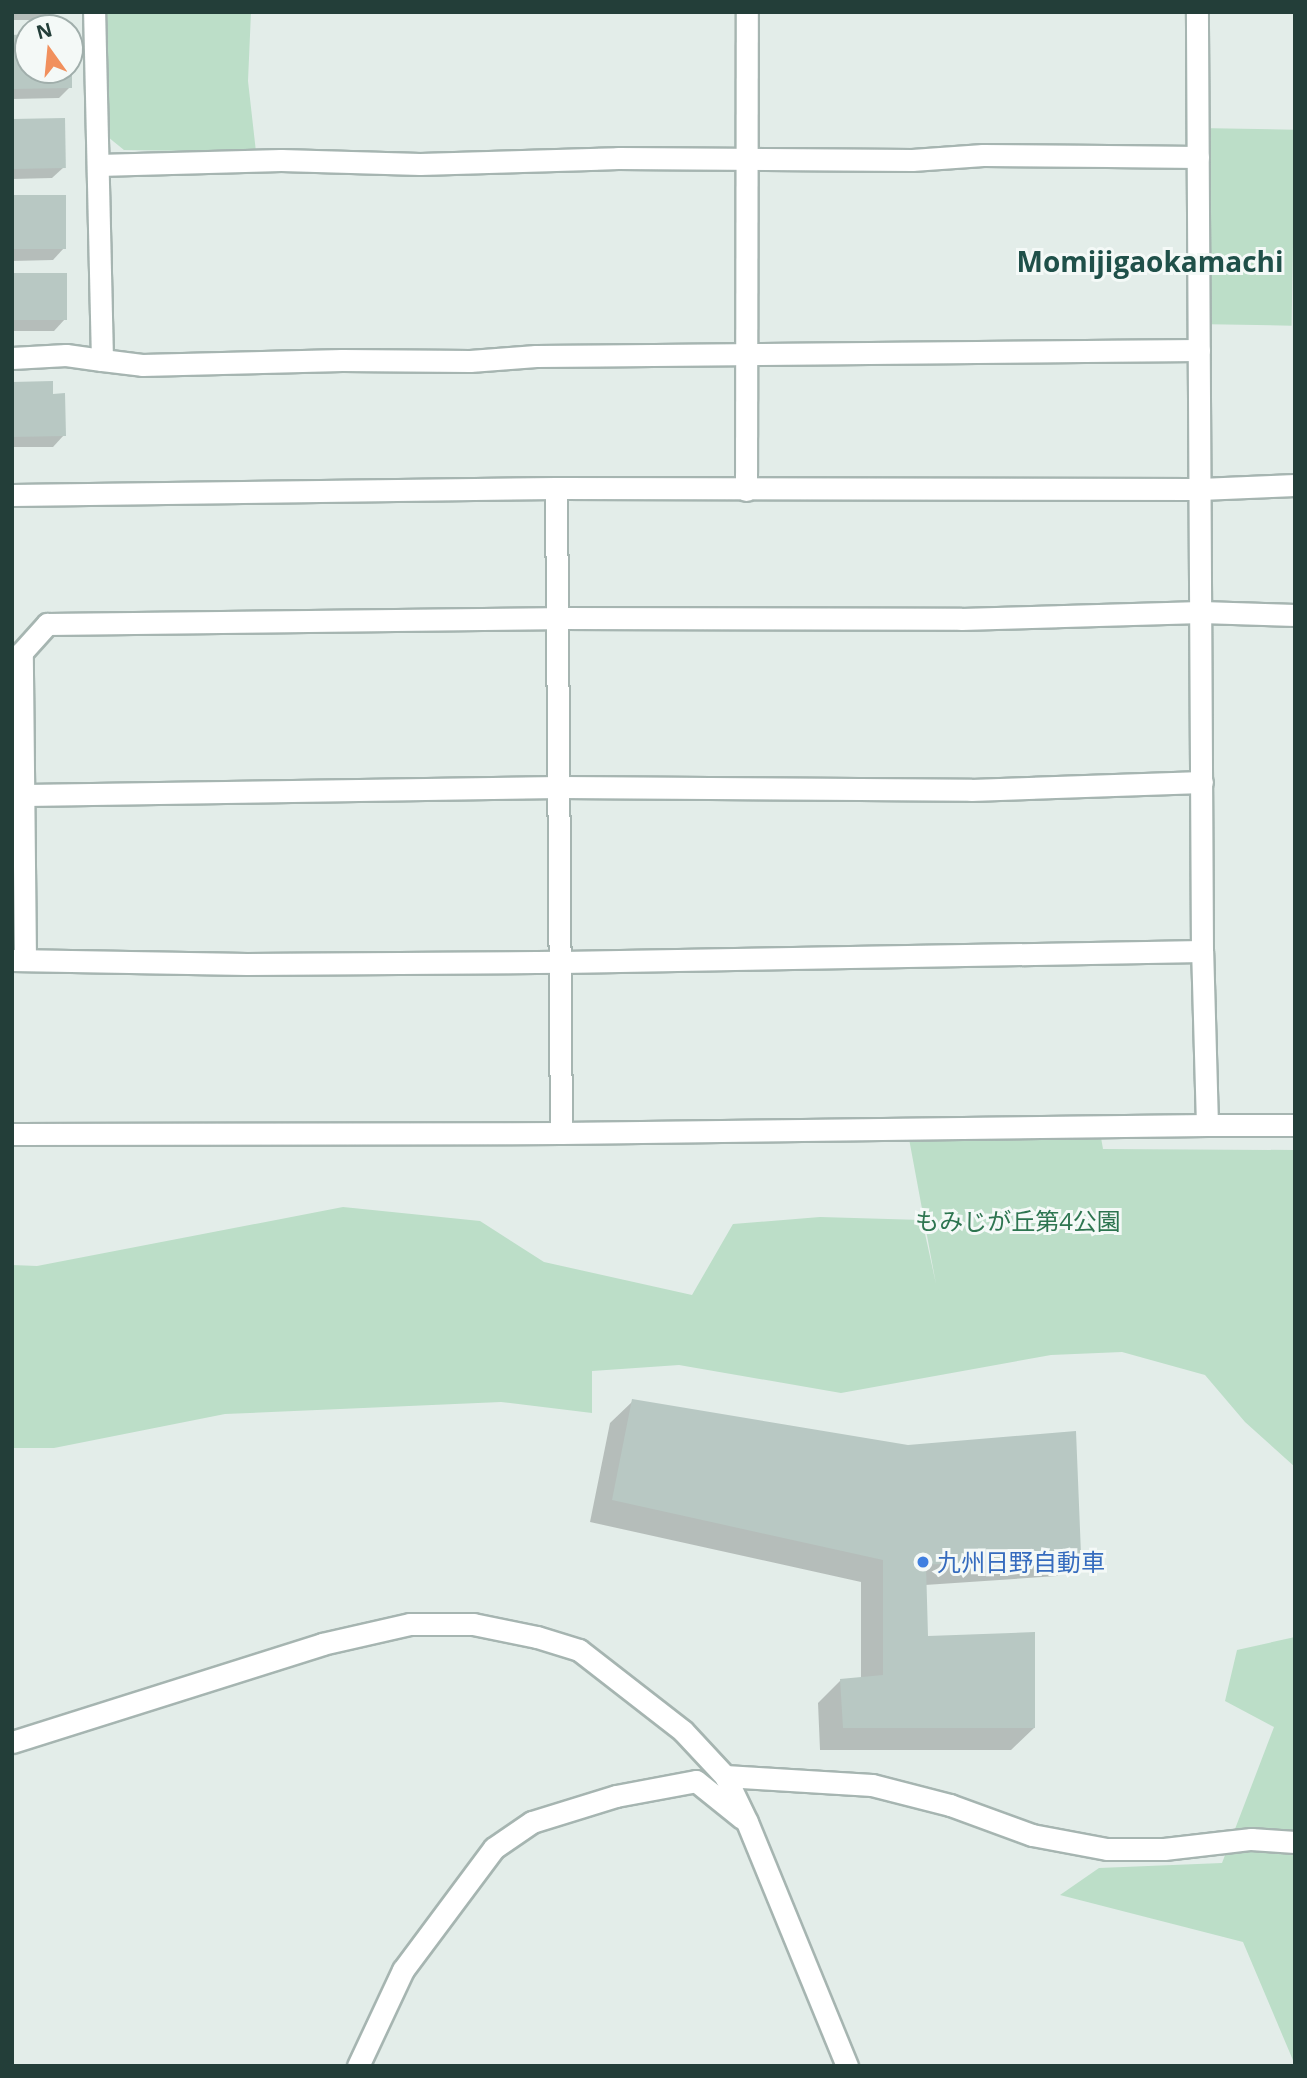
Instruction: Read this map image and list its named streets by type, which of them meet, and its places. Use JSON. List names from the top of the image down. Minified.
{"districts":["Momijigaokamachi"],"parks":["もみじが丘第4公園"],"places":["九州日野自動車"],"north":"top"}
